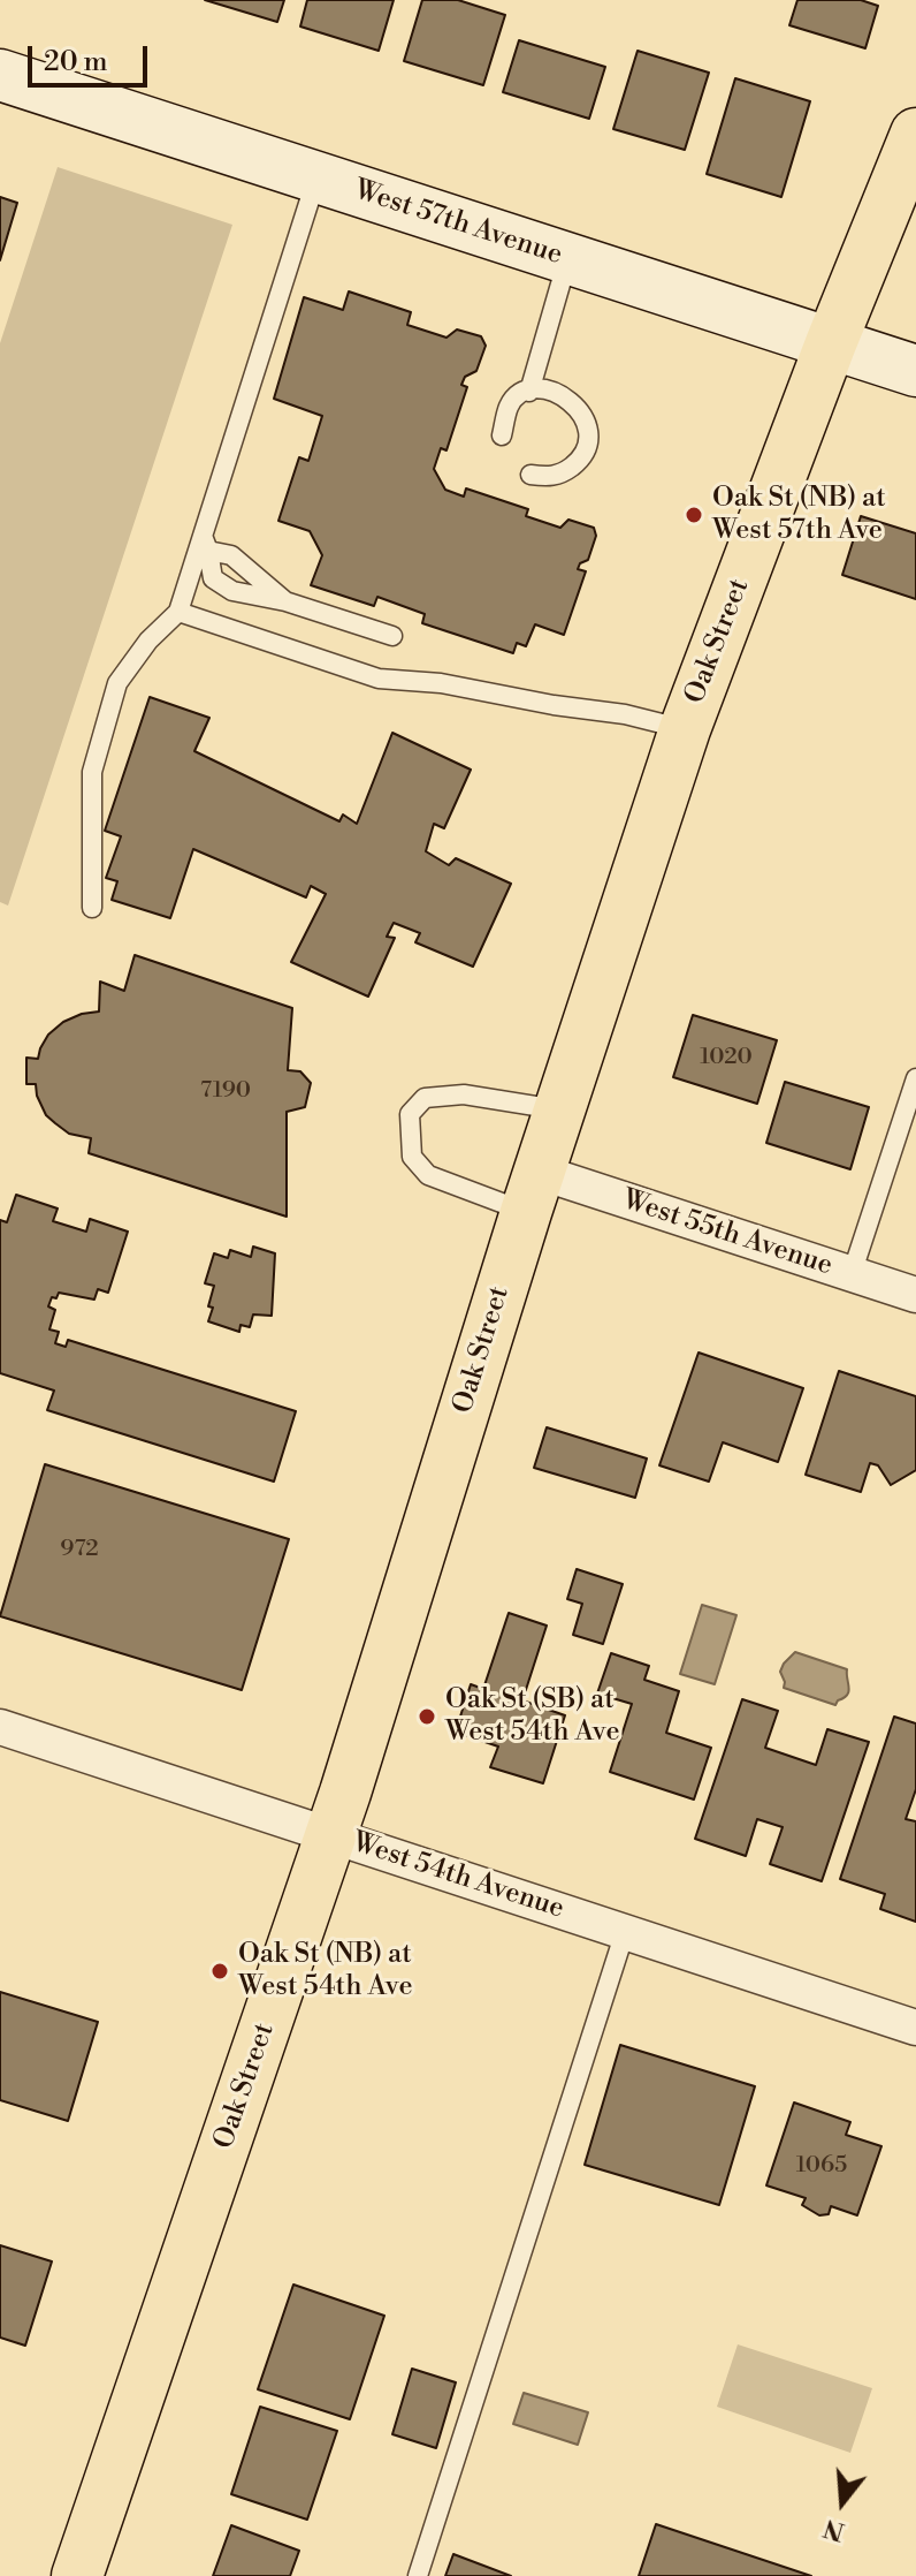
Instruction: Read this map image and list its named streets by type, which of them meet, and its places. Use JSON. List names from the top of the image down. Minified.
{"streets":{"main road":["Oak Street"],"street":["West 57th Avenue","West 55th Avenue","West 54th Avenue"]},"crossings":[["West 57th Avenue","Oak Street"],["Oak Street","West 55th Avenue"],["Oak Street","West 54th Avenue"]],"places":["Oak St (NB) at West 57th Ave","Oak St (SB) at West 54th Ave","Oak St (NB) at West 54th Ave"],"house_numbers":["1020","7190","972","1065"],"scale_bar":"20 m","north":"bottom"}
